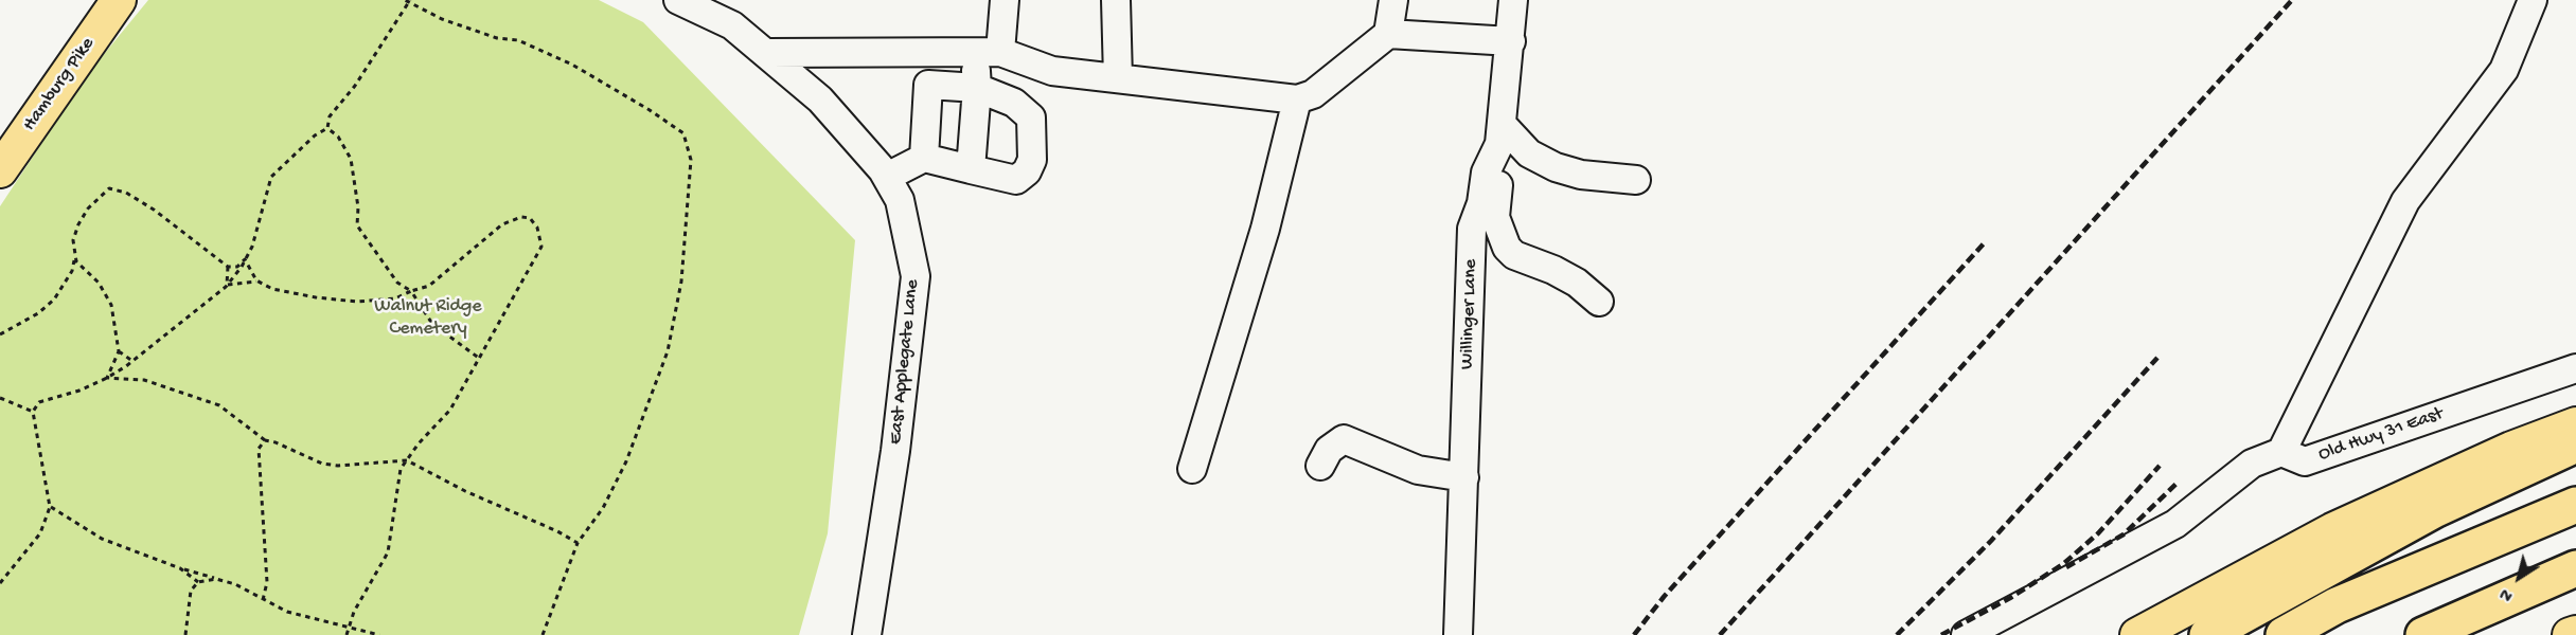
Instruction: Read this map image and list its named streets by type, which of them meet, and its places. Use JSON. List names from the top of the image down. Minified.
{"streets":{"main road":["Hamburg Pike"],"street":["Willinger Lane","East Applegate Lane","Old Hwy 31 East"]},"parks":["Walnut Ridge Cemetery"],"north":"bottom left"}
